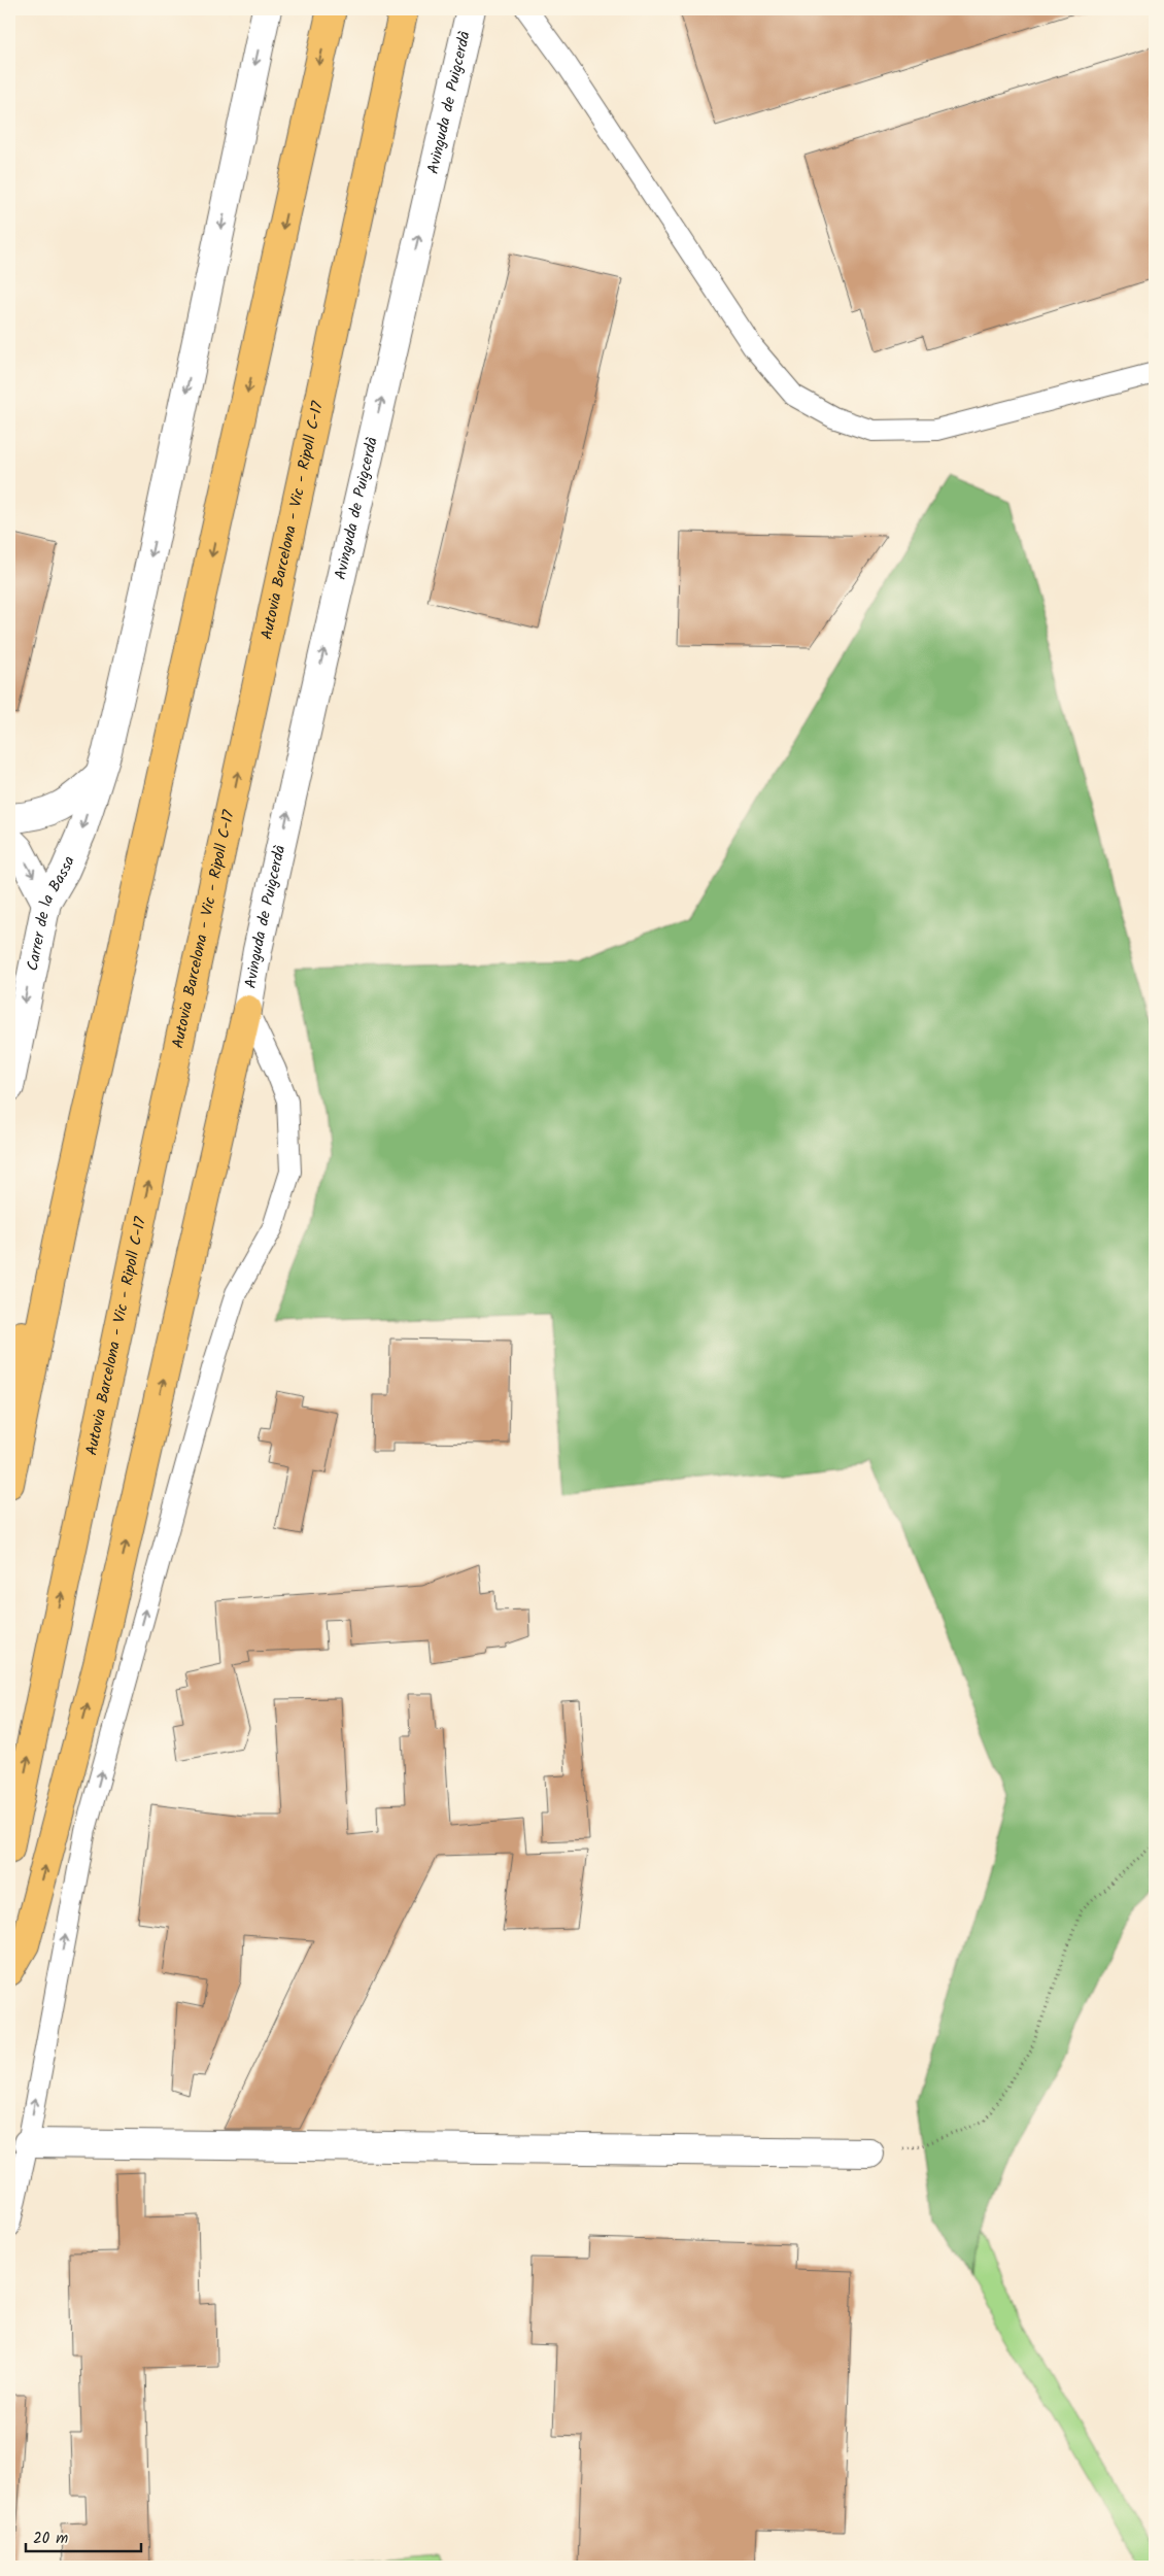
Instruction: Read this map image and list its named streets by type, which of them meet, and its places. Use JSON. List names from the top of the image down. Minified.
{"streets":{"highway":["Autovia Barcelona - Vic - Ripoll C-17"],"street":["Avinguda de Puigcerdà","Carrer de la Bassa"]},"one_way":["Carrer de la Bassa"],"scale_bar":"20 m"}
